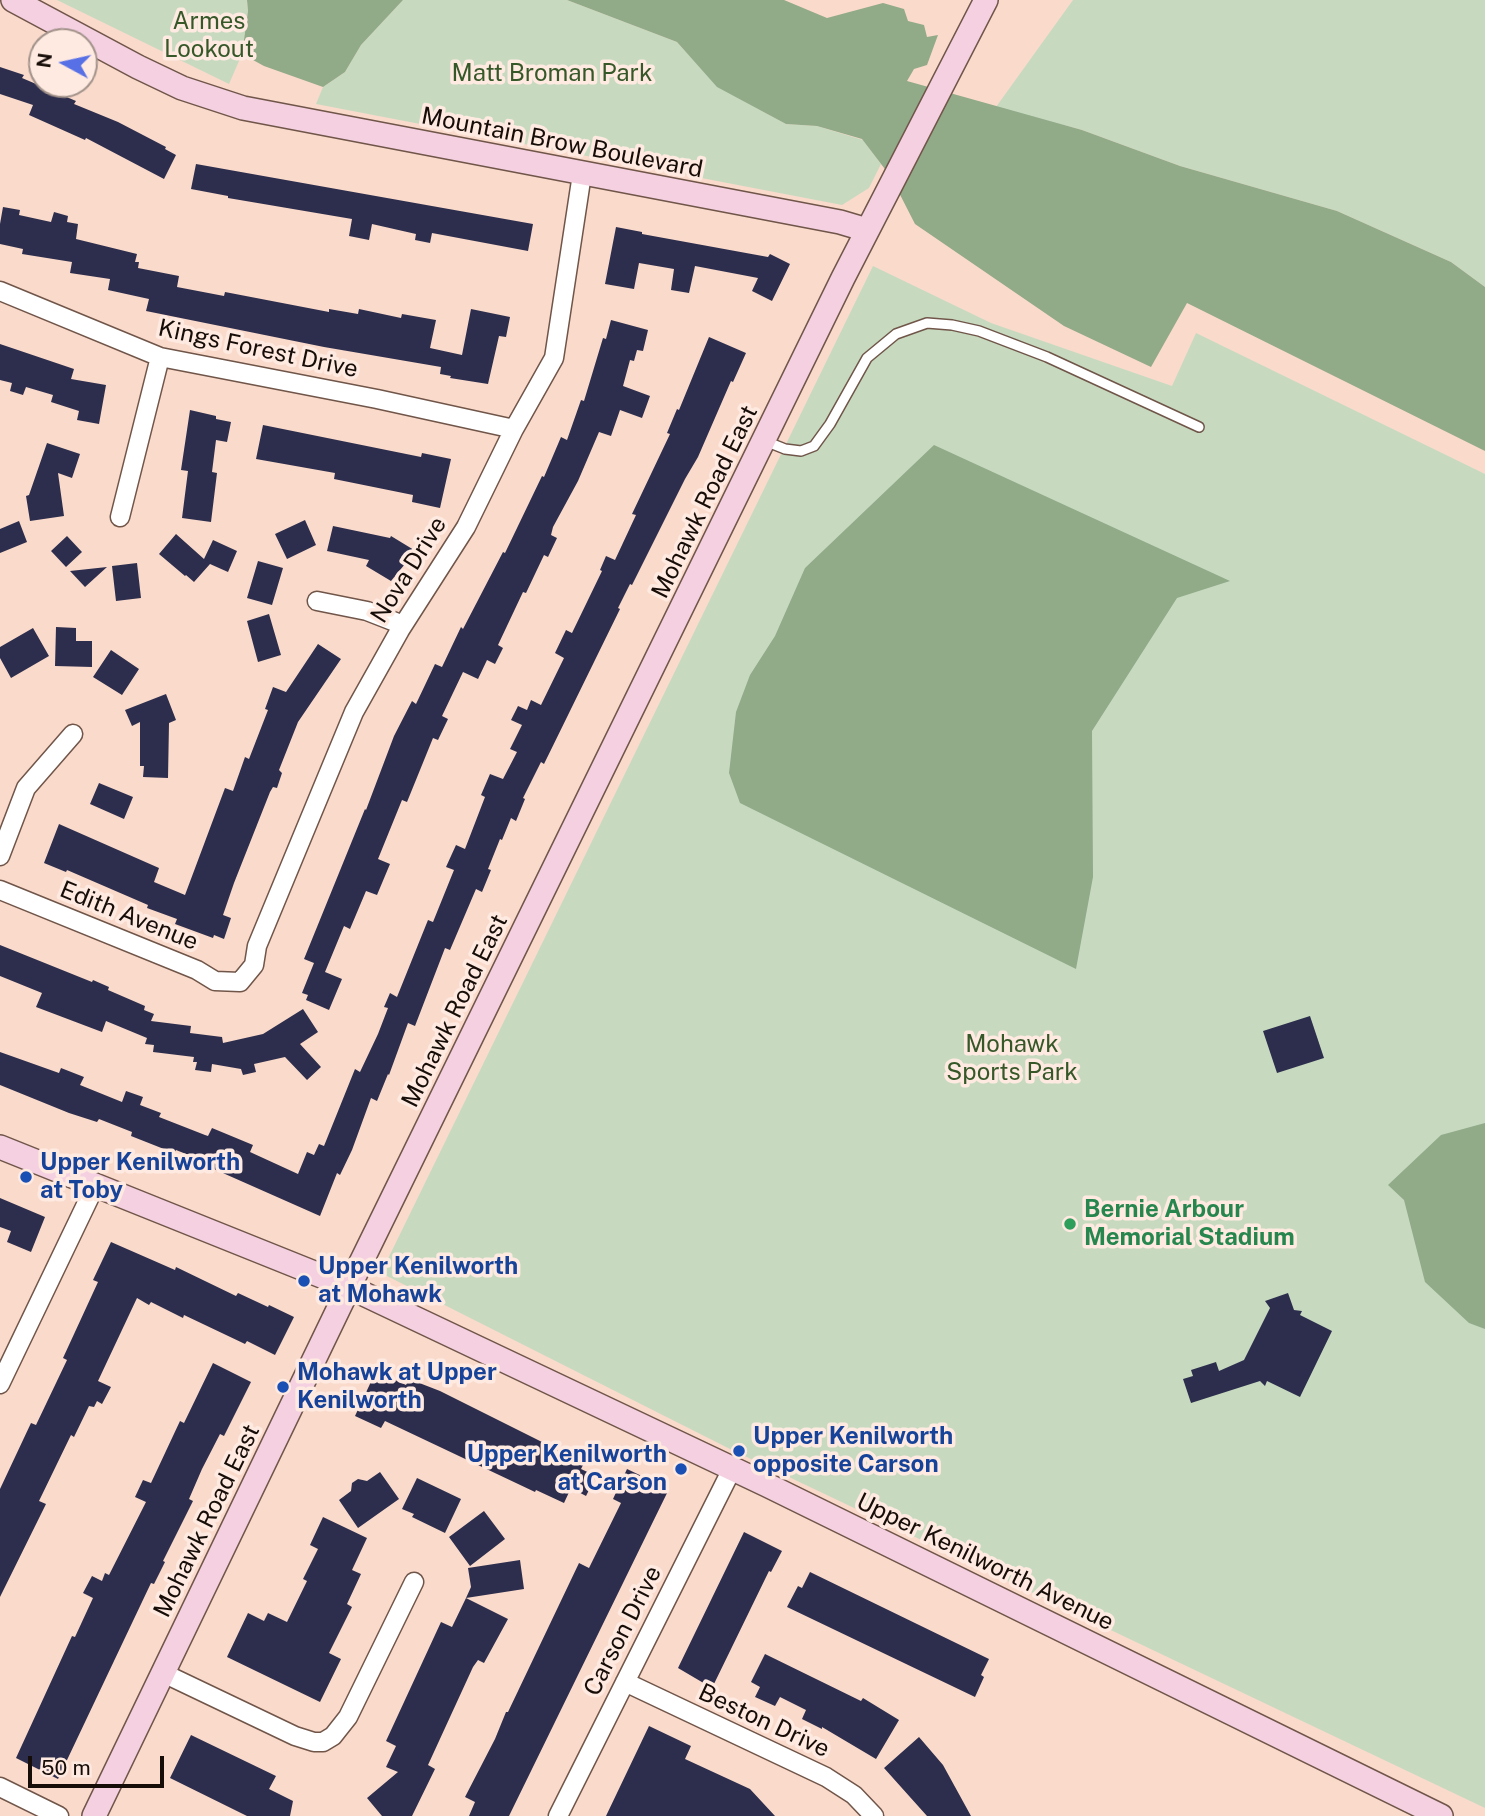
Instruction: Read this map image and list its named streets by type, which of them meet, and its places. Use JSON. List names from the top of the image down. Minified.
{"streets":{"main road":["Mountain Brow Boulevard","Mohawk Road East","Upper Kenilworth Avenue"],"street":["Kings Forest Drive","Nova Drive","Edith Avenue","Carson Drive","Beston Drive"]},"crossings":[["Mountain Brow Boulevard","Mohawk Road East"],["Mountain Brow Boulevard","Nova Drive"],["Kings Forest Drive","Nova Drive"],["Mohawk Road East","Upper Kenilworth Avenue"],["Nova Drive","Edith Avenue"],["Upper Kenilworth Avenue","Carson Drive"],["Carson Drive","Beston Drive"]],"parks":["Armes Lookout","Matt Broman Park","Mohawk Sports Park"],"places":["Upper Kenilworth at Toby","Bernie Arbour Memorial Stadium","Upper Kenilworth at Mohawk","Mohawk at Upper Kenilworth","Upper Kenilworth opposite Carson","Upper Kenilworth at Carson"],"scale_bar":"50 m","north":"left"}
